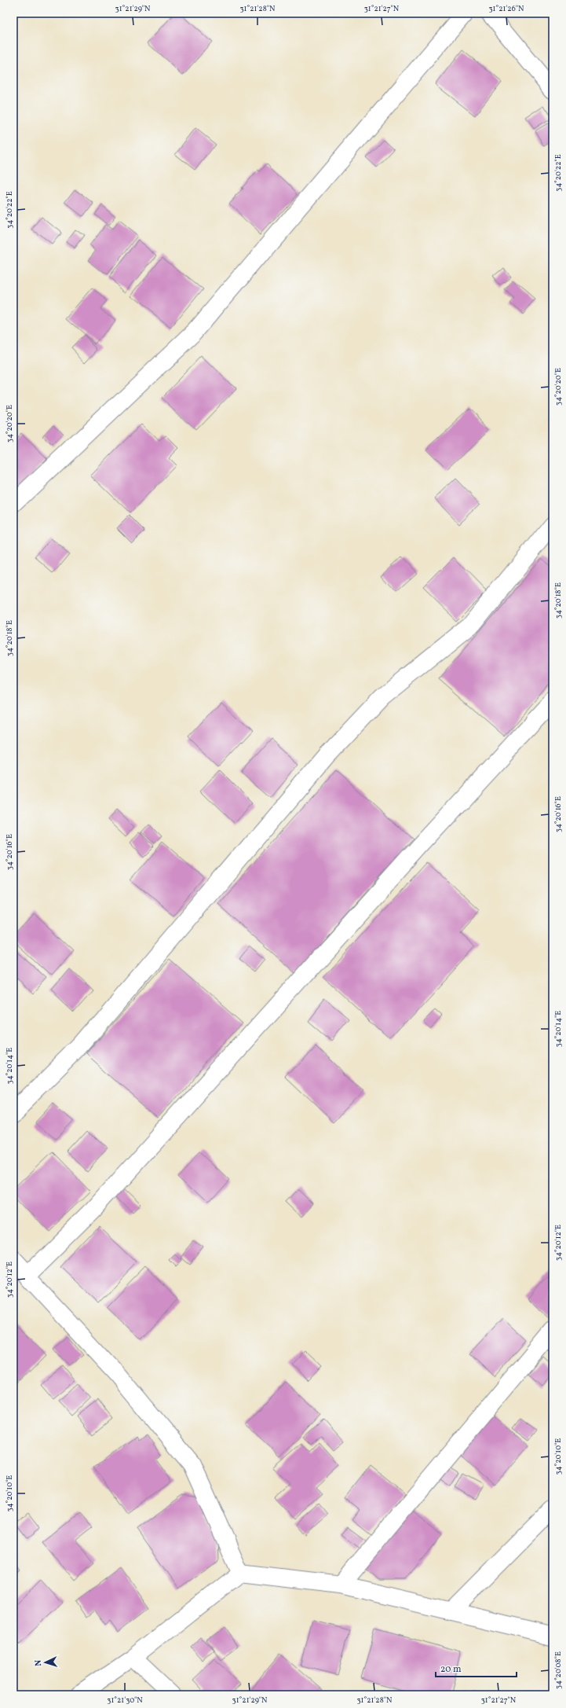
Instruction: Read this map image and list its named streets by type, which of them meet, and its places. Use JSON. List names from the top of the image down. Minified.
{"scale_bar":"20 m","north":"left","coordinates":["31°21'29\"N","31°21'28\"N","31°21'27\"N","31°21'26\"N","34°20'22\"E","34°20'20\"E","34°20'18\"E","34°20'16\"E","34°20'14\"E","34°20'12\"E","34°20'10\"E","34°20'08\"E","31°21'30\"N"]}
